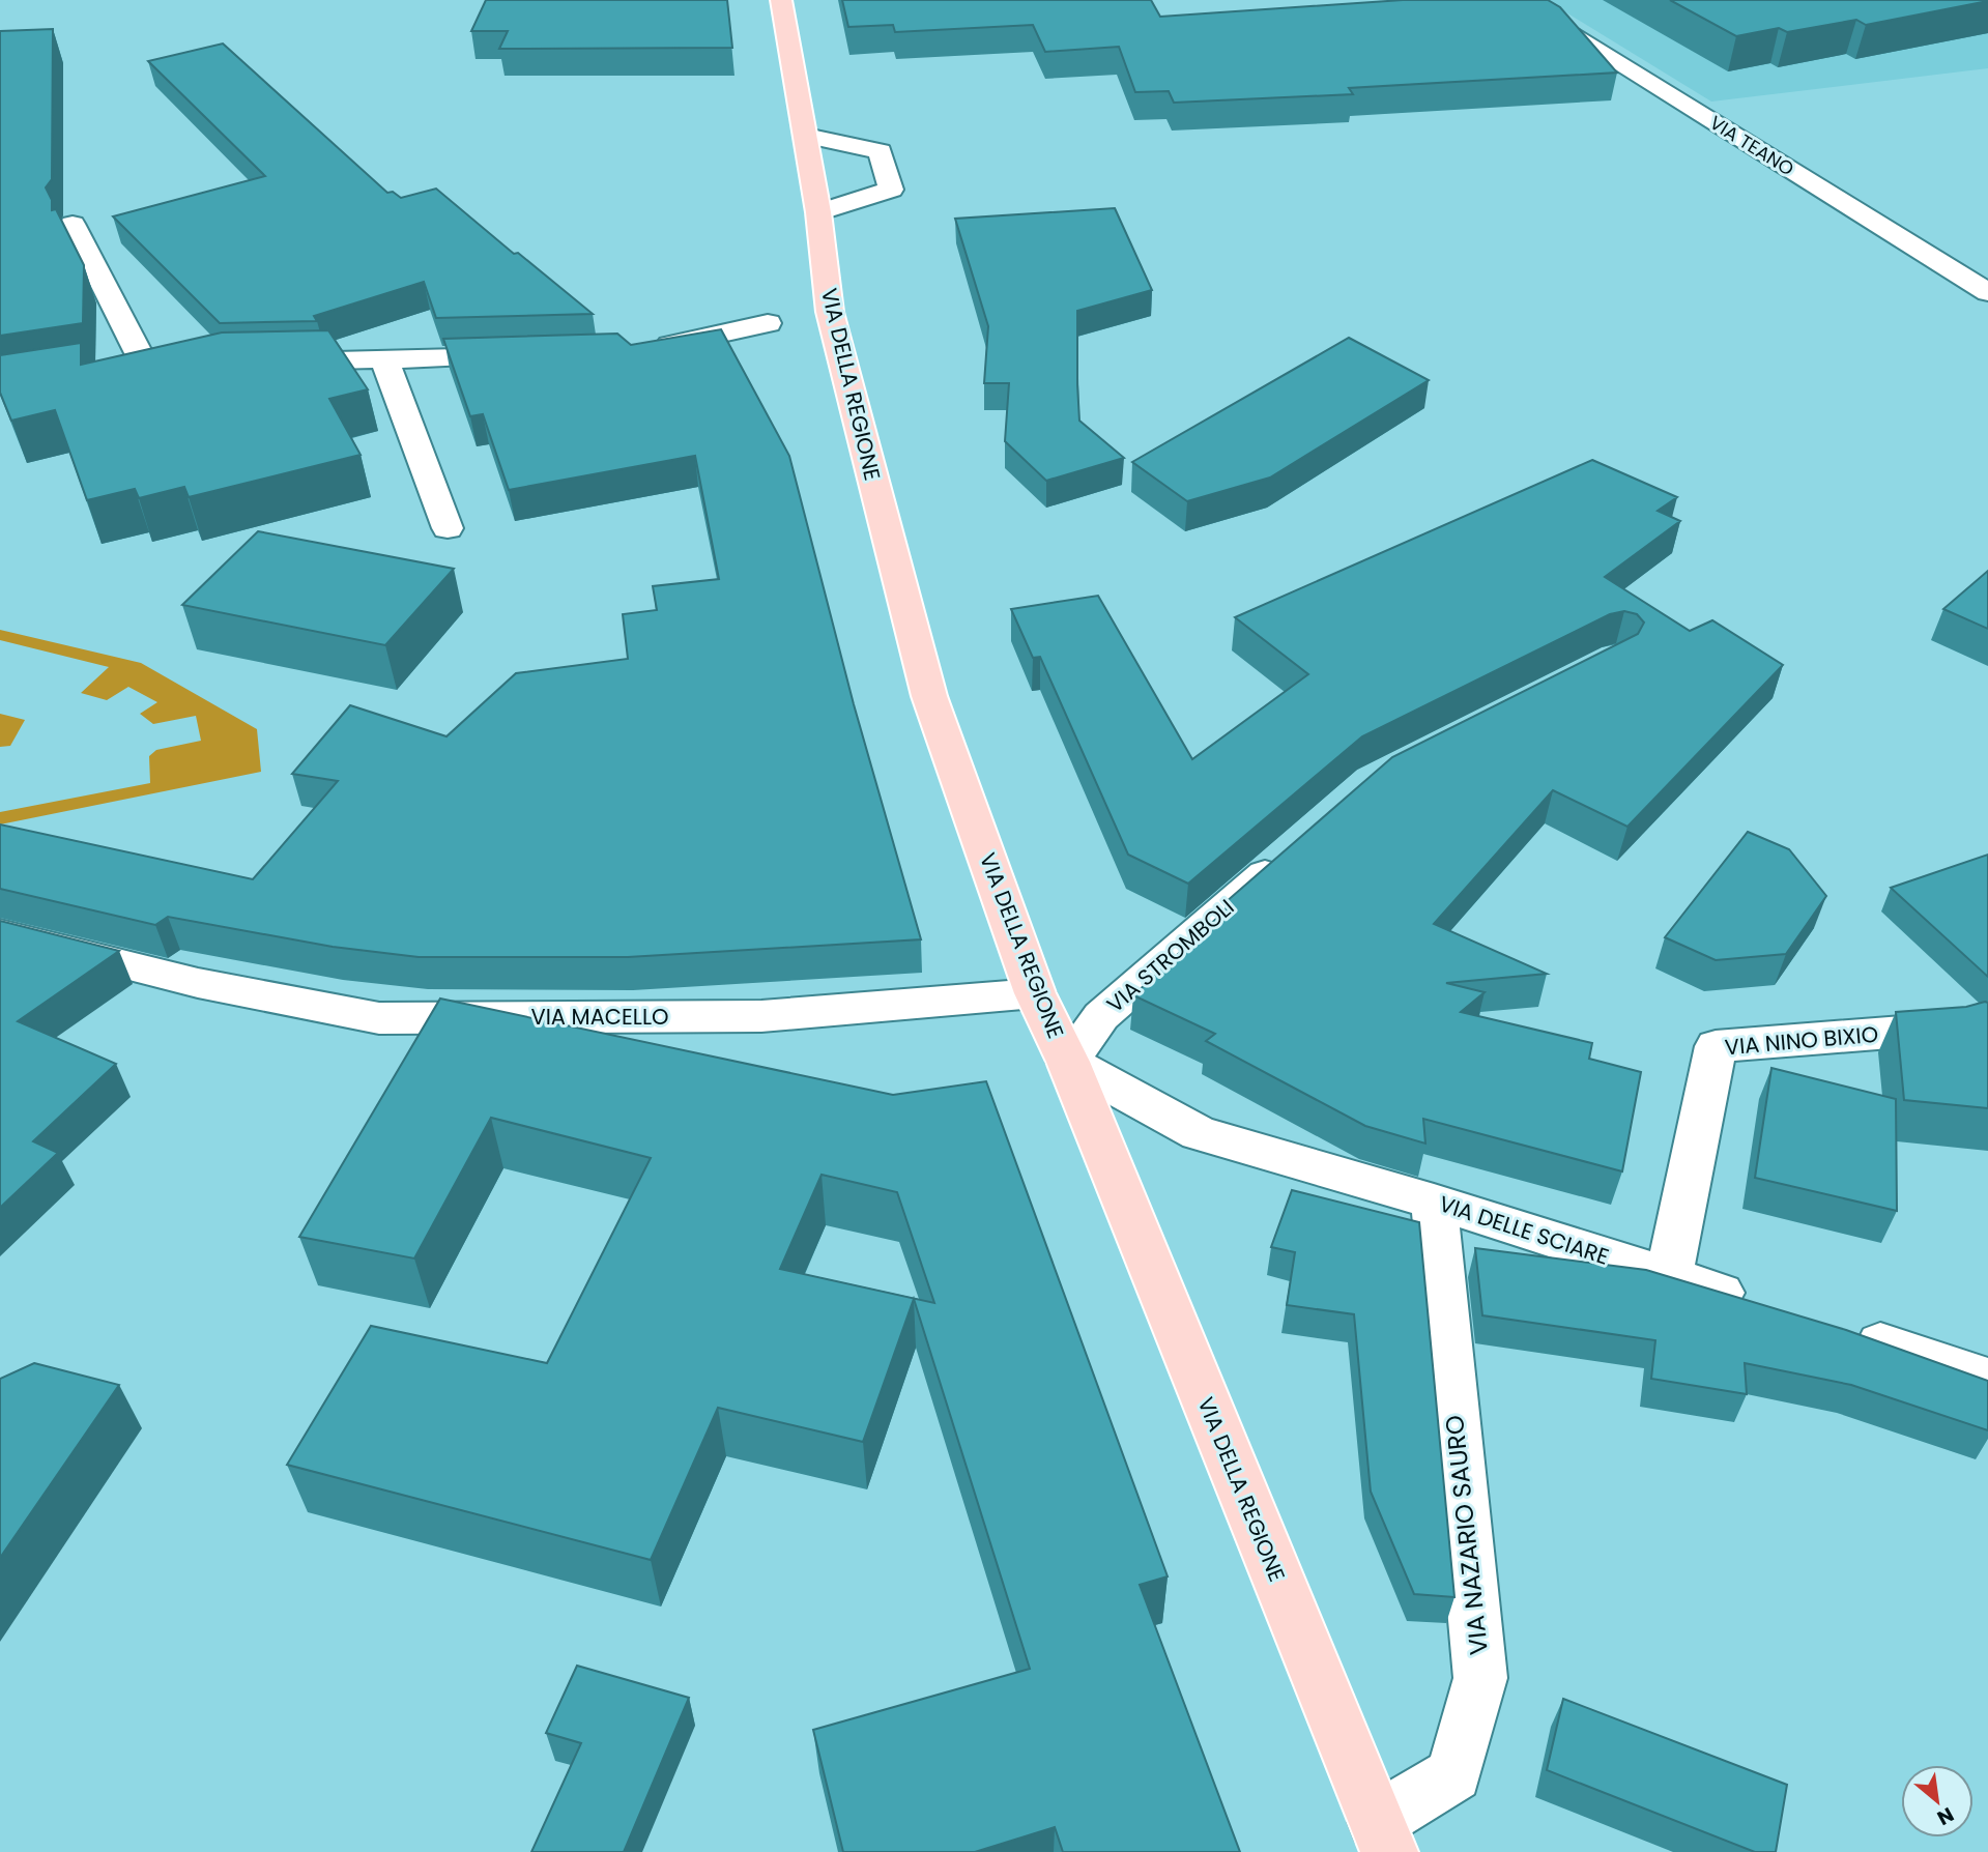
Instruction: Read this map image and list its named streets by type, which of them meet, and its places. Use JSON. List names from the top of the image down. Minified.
{"streets":{"main road":["VIA DELLA REGIONE"],"street":["VIA TEANO","VIA STROMBOLI","VIA MACELLO","VIA NINO BIXIO","VIA DELLE SCIARE","VIA NAZARIO SAURO"]},"crossings":[["VIA DELLA REGIONE","VIA STROMBOLI"],["VIA DELLA REGIONE","VIA MACELLO"],["VIA DELLA REGIONE","VIA DELLE SCIARE"],["VIA DELLA REGIONE","VIA NAZARIO SAURO"],["VIA STROMBOLI","VIA DELLE SCIARE"],["VIA NINO BIXIO","VIA DELLE SCIARE"],["VIA DELLE SCIARE","VIA NAZARIO SAURO"]],"north":"bottom right"}
